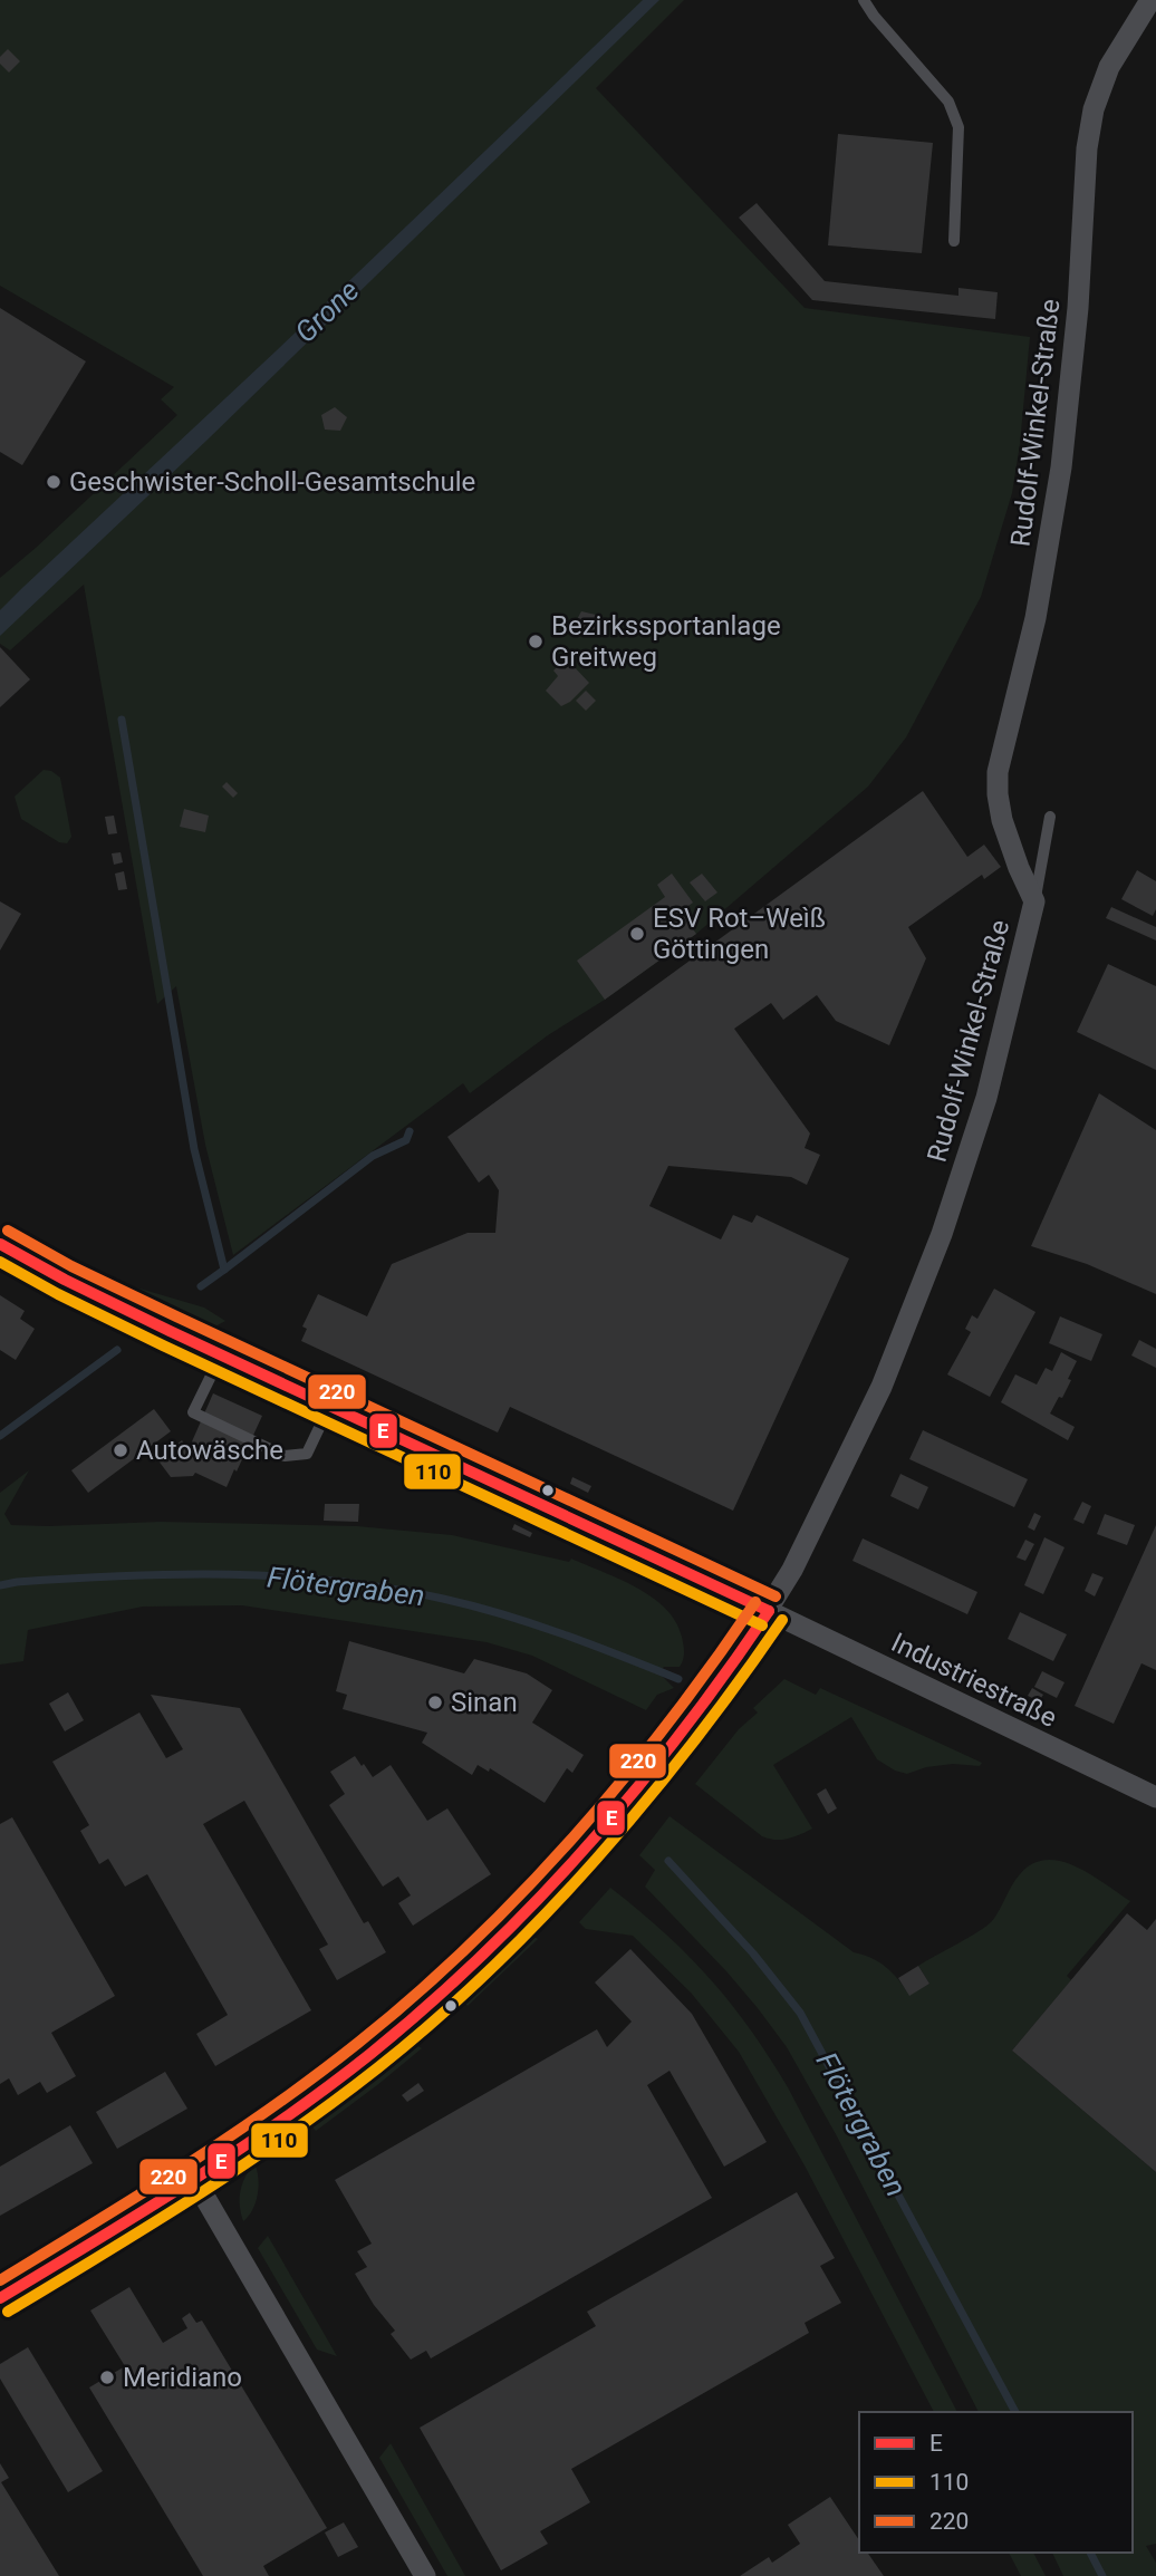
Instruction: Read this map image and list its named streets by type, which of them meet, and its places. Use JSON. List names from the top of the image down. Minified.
{"streets":{"street":["Rudolf-Winkel-Straße","Industriestraße"]},"crossings":[["Rudolf-Winkel-Straße","Industriestraße"]],"water":["Grone","Flötergraben"],"places":["Geschwister-Scholl-Gesamtschule","Bezirkssportanlage Greitweg","ESV Rot–Weìß Göttingen","Autowäsche","Sinan","Meridiano"],"lines":["transit line 220","transit line E","transit line 110"],"legend":["E","110","220"]}
